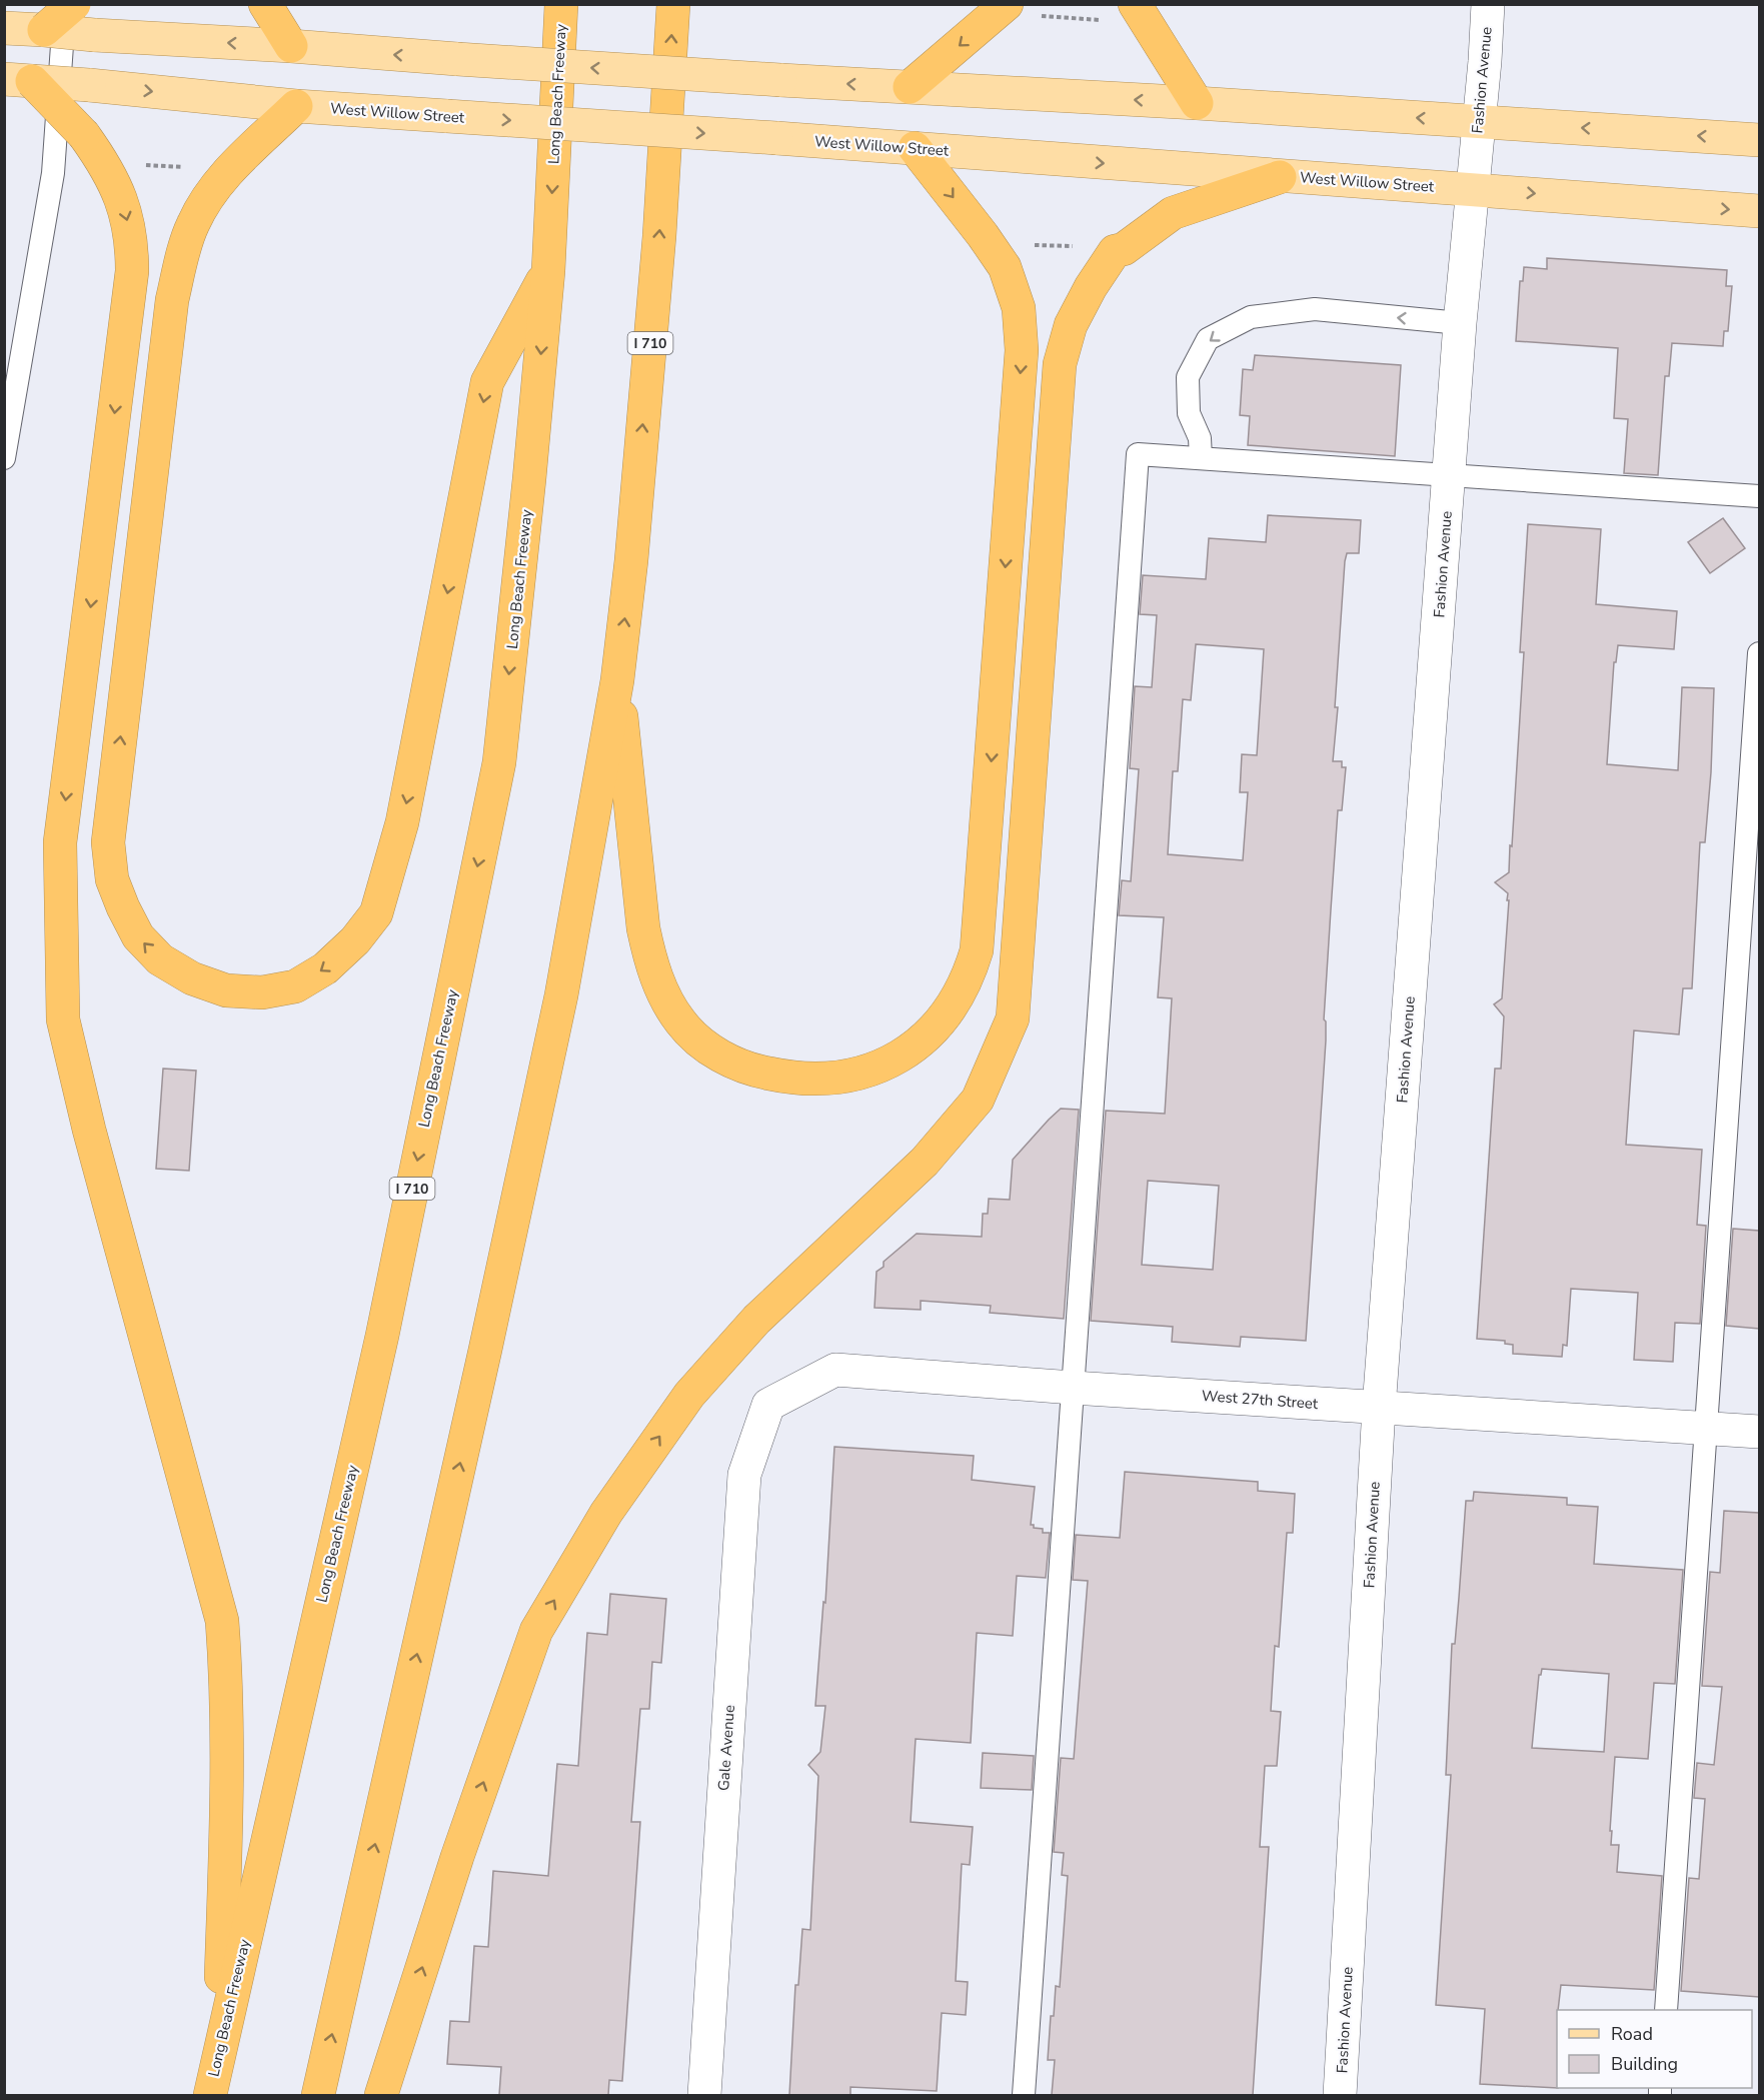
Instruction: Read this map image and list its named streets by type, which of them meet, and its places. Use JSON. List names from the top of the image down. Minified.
{"streets":{"highway":["Long Beach Freeway","I 710"],"main road":["West Willow Street"],"street":["Fashion Avenue","West 27th Street","Gale Avenue"]},"crossings":[["Fashion Avenue","West Willow Street"],["Fashion Avenue","West 27th Street"],["West 27th Street","Gale Avenue"]],"legend":["Road","Building"]}
